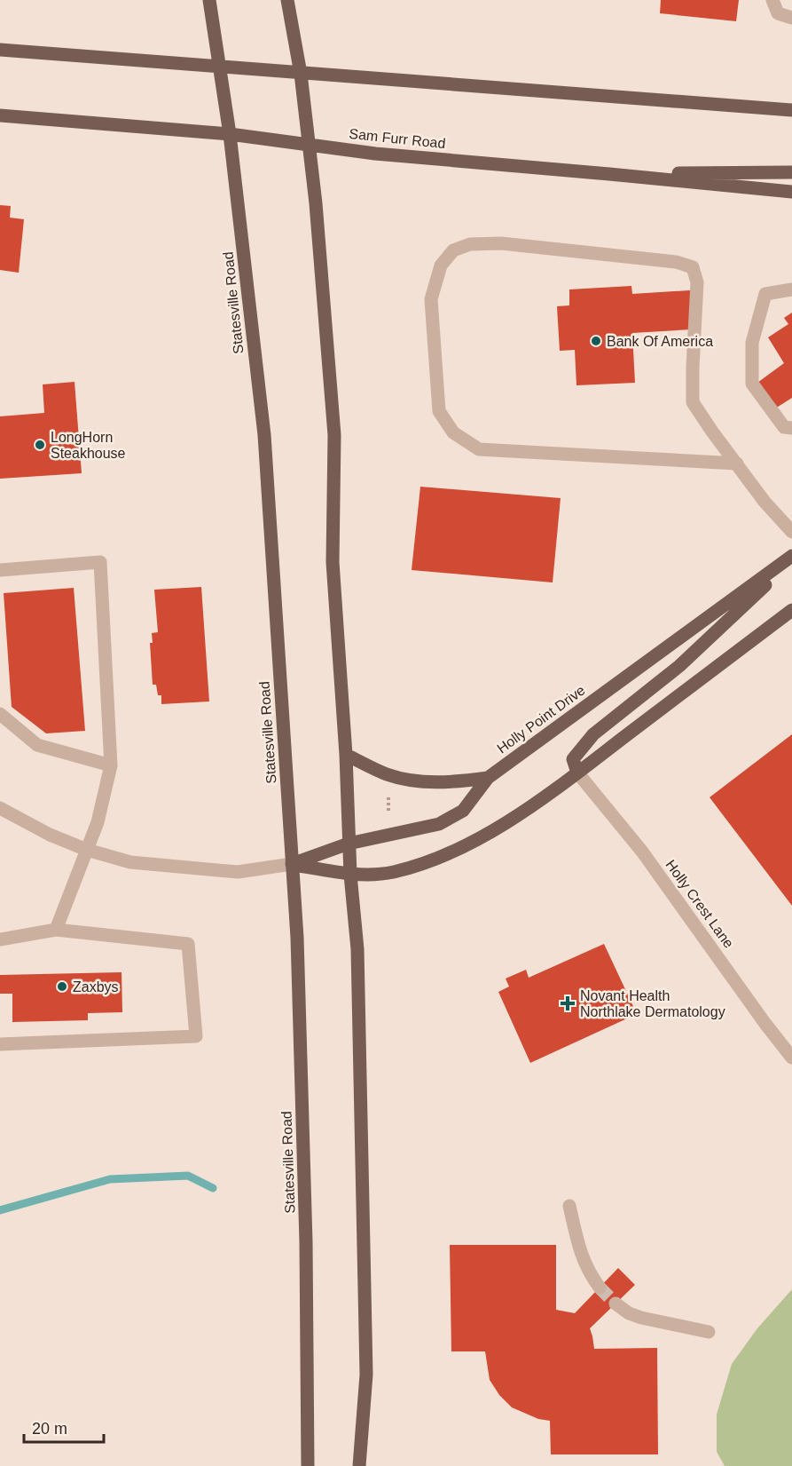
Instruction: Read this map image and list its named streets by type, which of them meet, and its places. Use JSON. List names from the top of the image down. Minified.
{"streets":{"main road":["Sam Furr Road","Statesville Road","Holly Point Drive"],"street":["Holly Crest Lane"]},"crossings":[["Sam Furr Road","Statesville Road"],["Statesville Road","Holly Point Drive"],["Holly Point Drive","Holly Crest Lane"]],"places":{"other":["Bank Of America","LongHorn Steakhouse","Zaxbys"],"health":["Novant Health Northlake Dermatology"]},"scale_bar":"20 m"}
